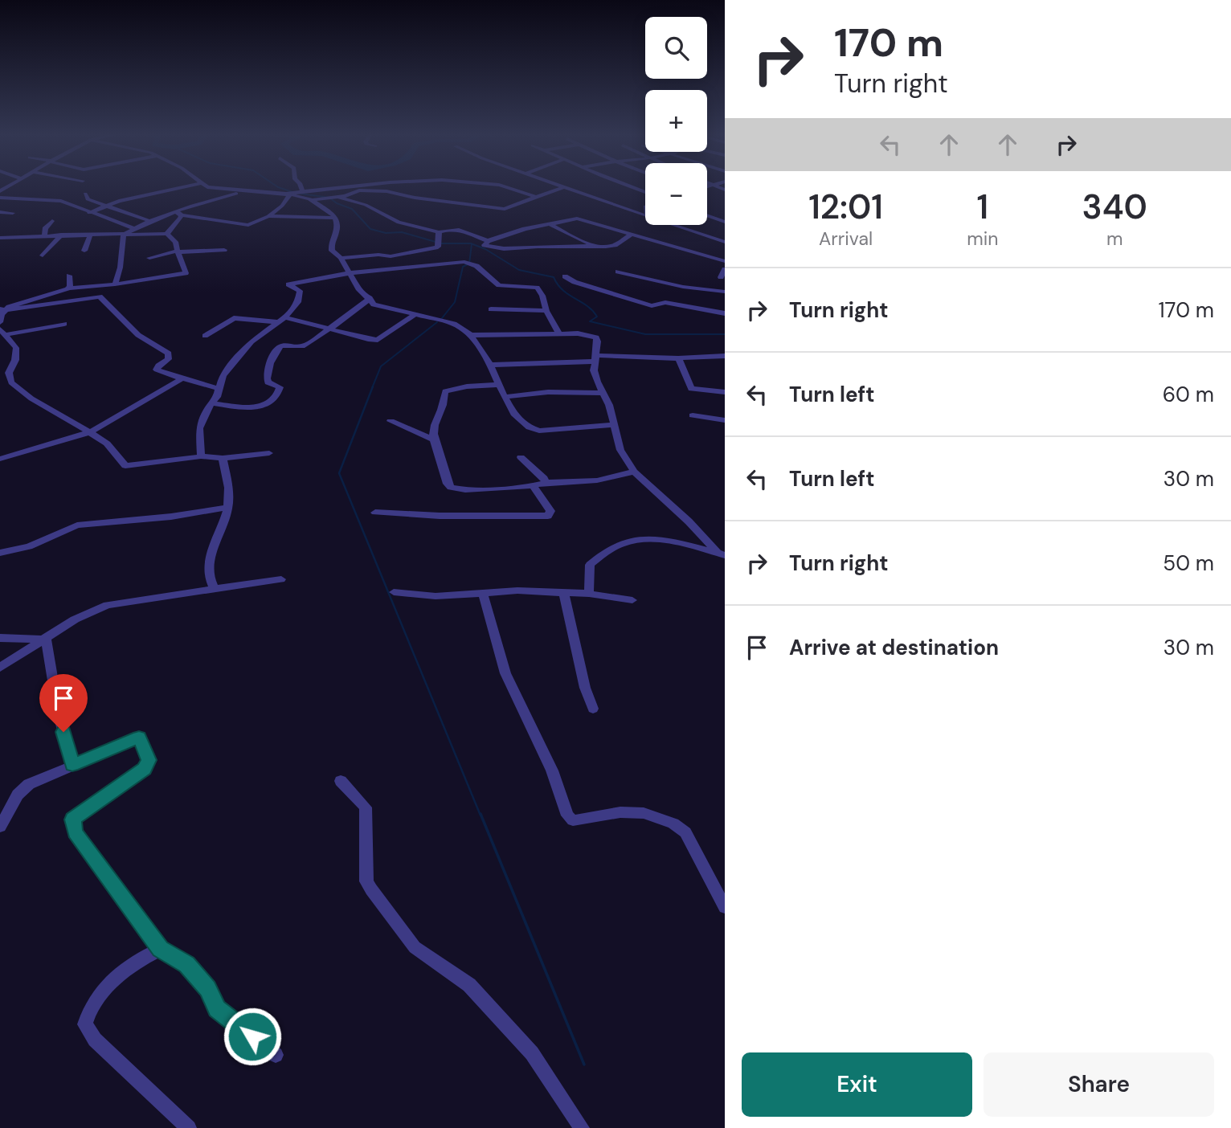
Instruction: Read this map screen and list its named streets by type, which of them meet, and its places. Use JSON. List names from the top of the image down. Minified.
{"page":{"turn":["170 m","Turn right"],"map_buttons":["+","−"],"eta":["12:01","Arrival","1","min","340","m"],"list":[{"name":"Turn right","value":"170 m"},{"name":"Turn left","value":"60 m"},{"name":"Turn left","value":"30 m"},{"name":"Turn right","value":"50 m"},{"name":"Arrive at destination","value":"30 m"}],"buttons":["Exit","Share"]}}
